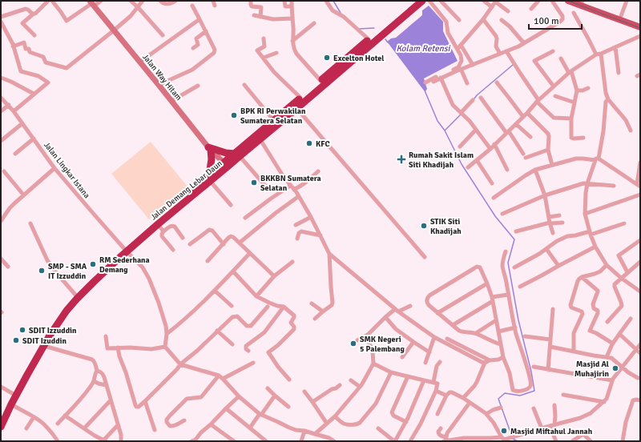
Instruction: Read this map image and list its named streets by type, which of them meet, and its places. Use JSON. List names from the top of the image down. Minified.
{"streets":{"highway":["Jalan Demang Lebar Daun"],"street":["Jalan Way Hitam","Jalan Lingkar Istana"]},"crossings":[["Jalan Way Hitam","Jalan Demang Lebar Daun"],["Jalan Lingkar Istana","Jalan Demang Lebar Daun"]],"water":["Kolam Retensi"],"places":{"other":["Excelton Hotel","BPK RI Perwakilan Sumatera Selatan","KFC","BKKBN Sumatera Selatan","STIK Siti Khadijah","RM Sederhana Demang","SMP - SMA IT Izzuddin","SDIT Izzuddin","SDIT Izuddin","SMK Negeri 5 Palembang","Masjid Al Muhajirin","Masjid Miftahul Jannah"],"health":["Rumah Sakit Islam Siti Khadijah"]},"scale_bar":"100 m"}
